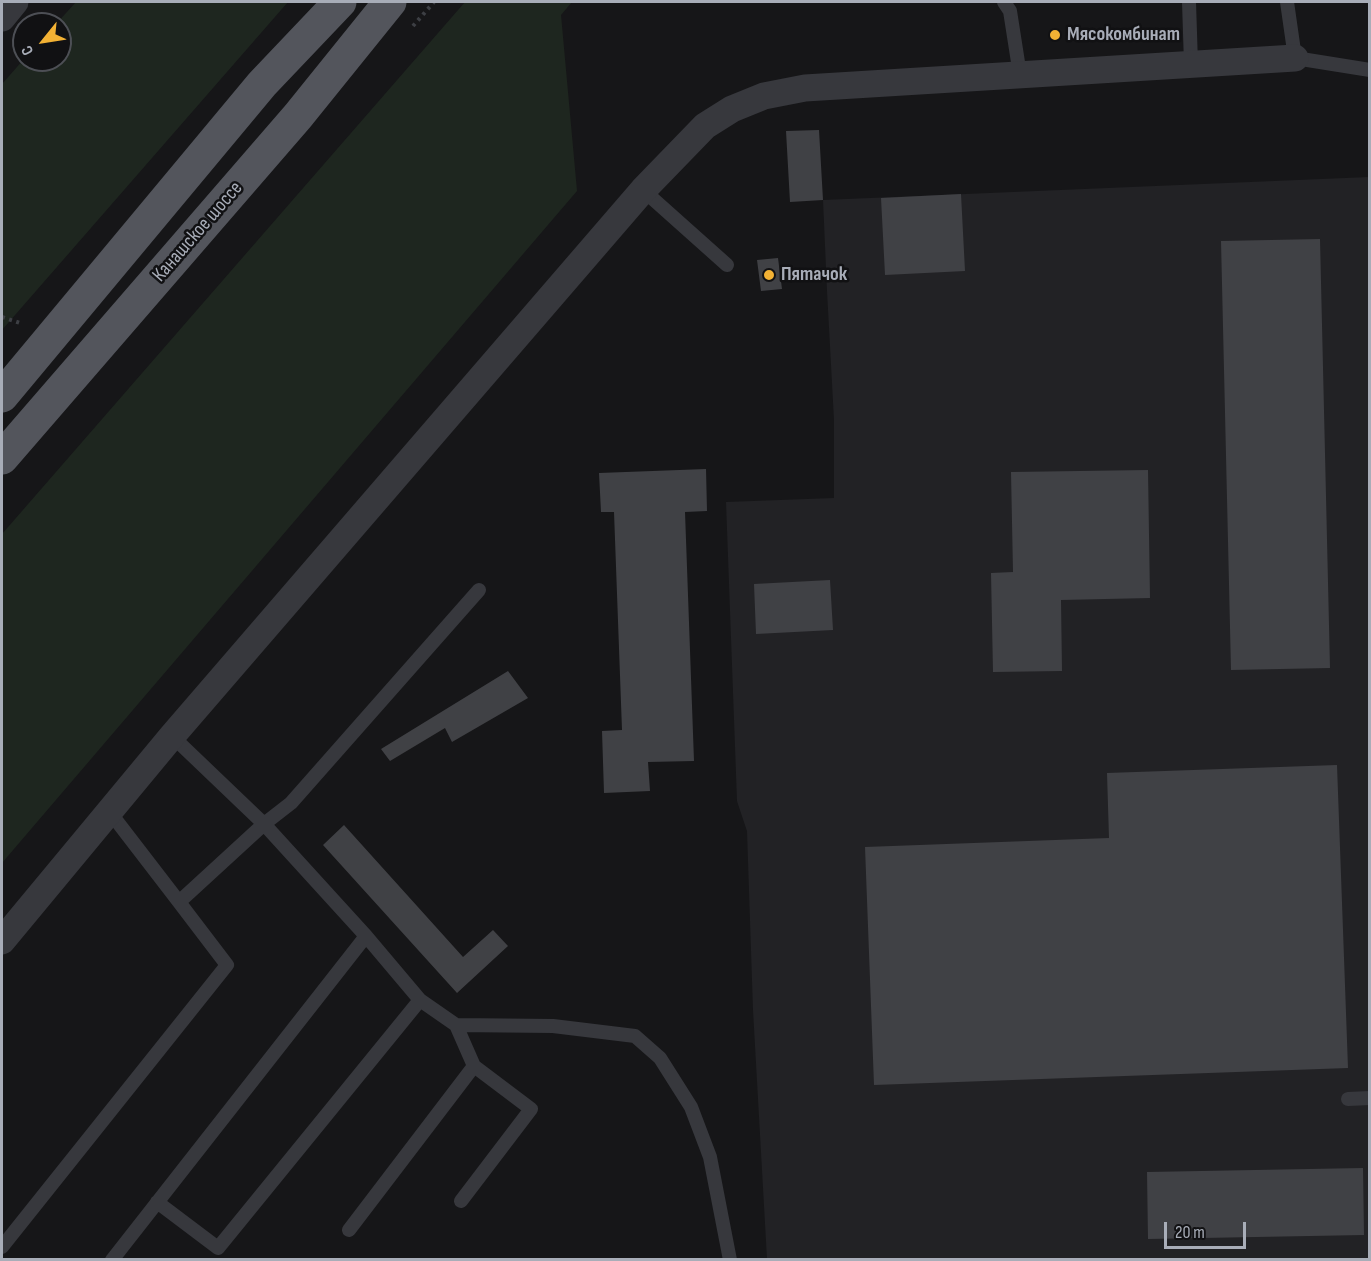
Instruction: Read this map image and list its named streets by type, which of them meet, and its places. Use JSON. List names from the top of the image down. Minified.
{"streets":{"main road":["Канашское шоссе"]},"places":["Мясокомбинат","Пятачок"],"scale_bar":"20 m","north":"bottom left"}
